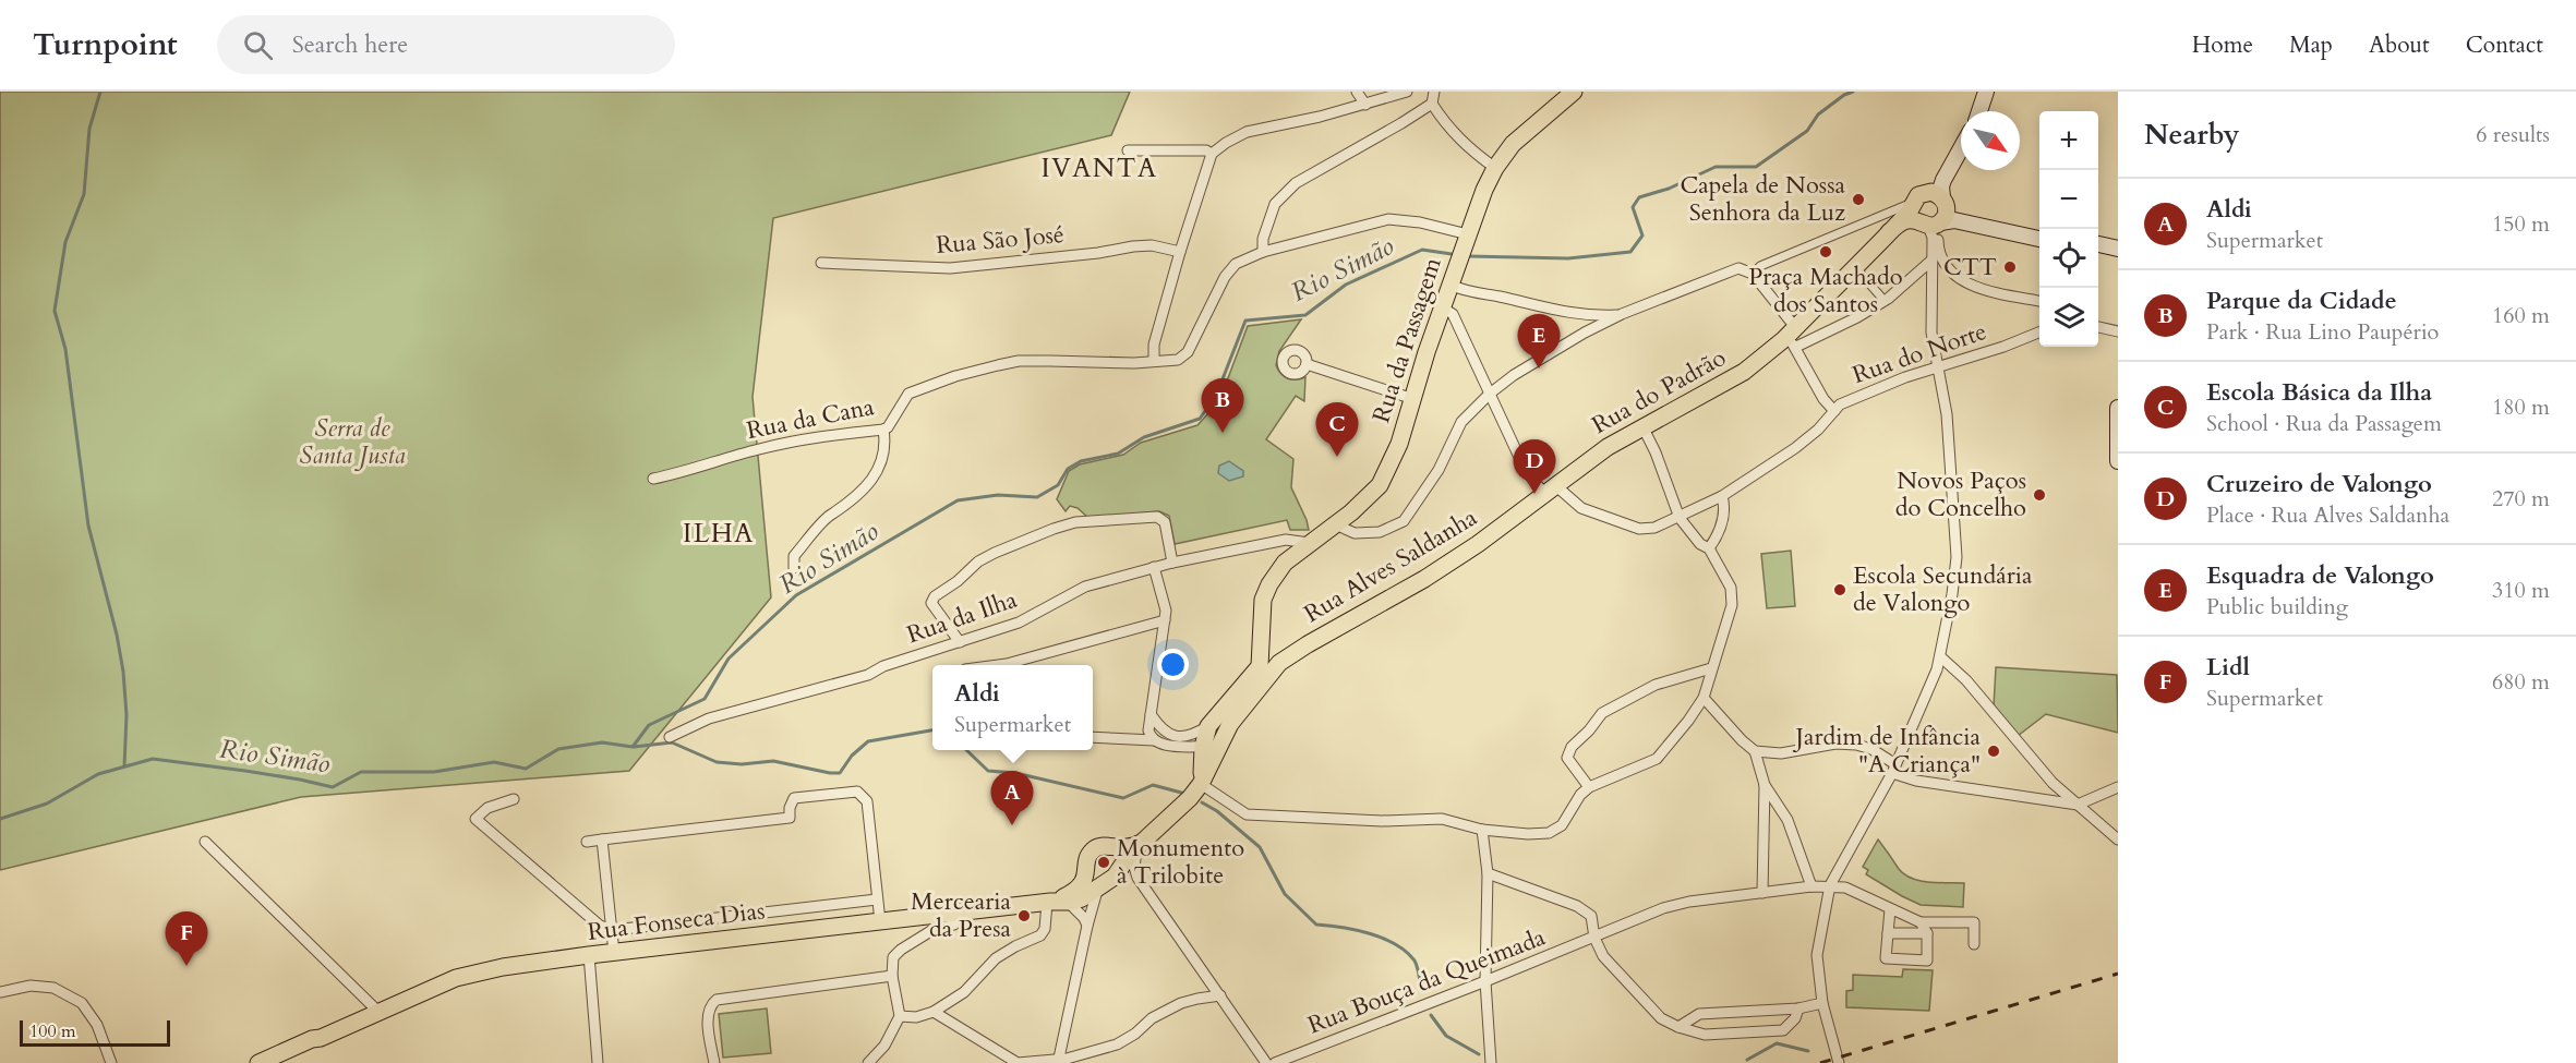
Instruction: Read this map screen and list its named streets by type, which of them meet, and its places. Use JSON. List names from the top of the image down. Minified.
{"streets":{"main road":["Rua da Passagem","Rua do Padrão","Rua Alves Saldanha","Rua Fonseca Dias"],"street":["Rua São José","Rua do Norte","Rua da Cana","Rua da Ilha","Rua Bouça da Queimada"]},"crossings":[["Rua da Passagem","Rua do Norte"],["Rua da Passagem","Rua da Cana"],["Rua da Passagem","Rua Alves Saldanha"],["Rua da Passagem","Rua da Ilha"],["Rua do Norte","Rua do Padrão"],["Rua do Norte","Rua Alves Saldanha"],["Rua do Padrão","Rua Alves Saldanha"]],"districts":["IVANTA","ILHA"],"water":["Rio Simão"],"parks":["Serra de Santa Justa"],"places":["Capela de Nossa Senhora da Luz","Praça Machado dos Santos","CTT","Novos Paços do Concelho","Escola Secundária de Valongo","Jardim de Infância \"A Criança\"","Monumento à Trilobite","Mercearia da Presa"],"scale_bar":"100 m","north":"bottom right","page":{"header":"Turnpoint","search":"Search here","nav":["Home","Map","About","Contact"],"heading":["Nearby","6 results"],"map_buttons":["+","−"],"list":[{"mark":"A","name":"Aldi","note":"Supermarket","value":"150 m"},{"mark":"B","name":"Parque da Cidade","note":"Park · Rua Lino Paupério","value":"160 m"},{"mark":"C","name":"Escola Básica da Ilha","note":"School · Rua da Passagem","value":"180 m"},{"mark":"D","name":"Cruzeiro de Valongo","note":"Place · Rua Alves Saldanha","value":"270 m"},{"mark":"E","name":"Esquadra de Valongo","note":"Public building","value":"310 m"},{"mark":"F","name":"Lidl","note":"Supermarket","value":"680 m"}],"pins":["E","B","C","D","A","F"],"popup":["Aldi","Supermarket"],"scale":"100 m"}}
